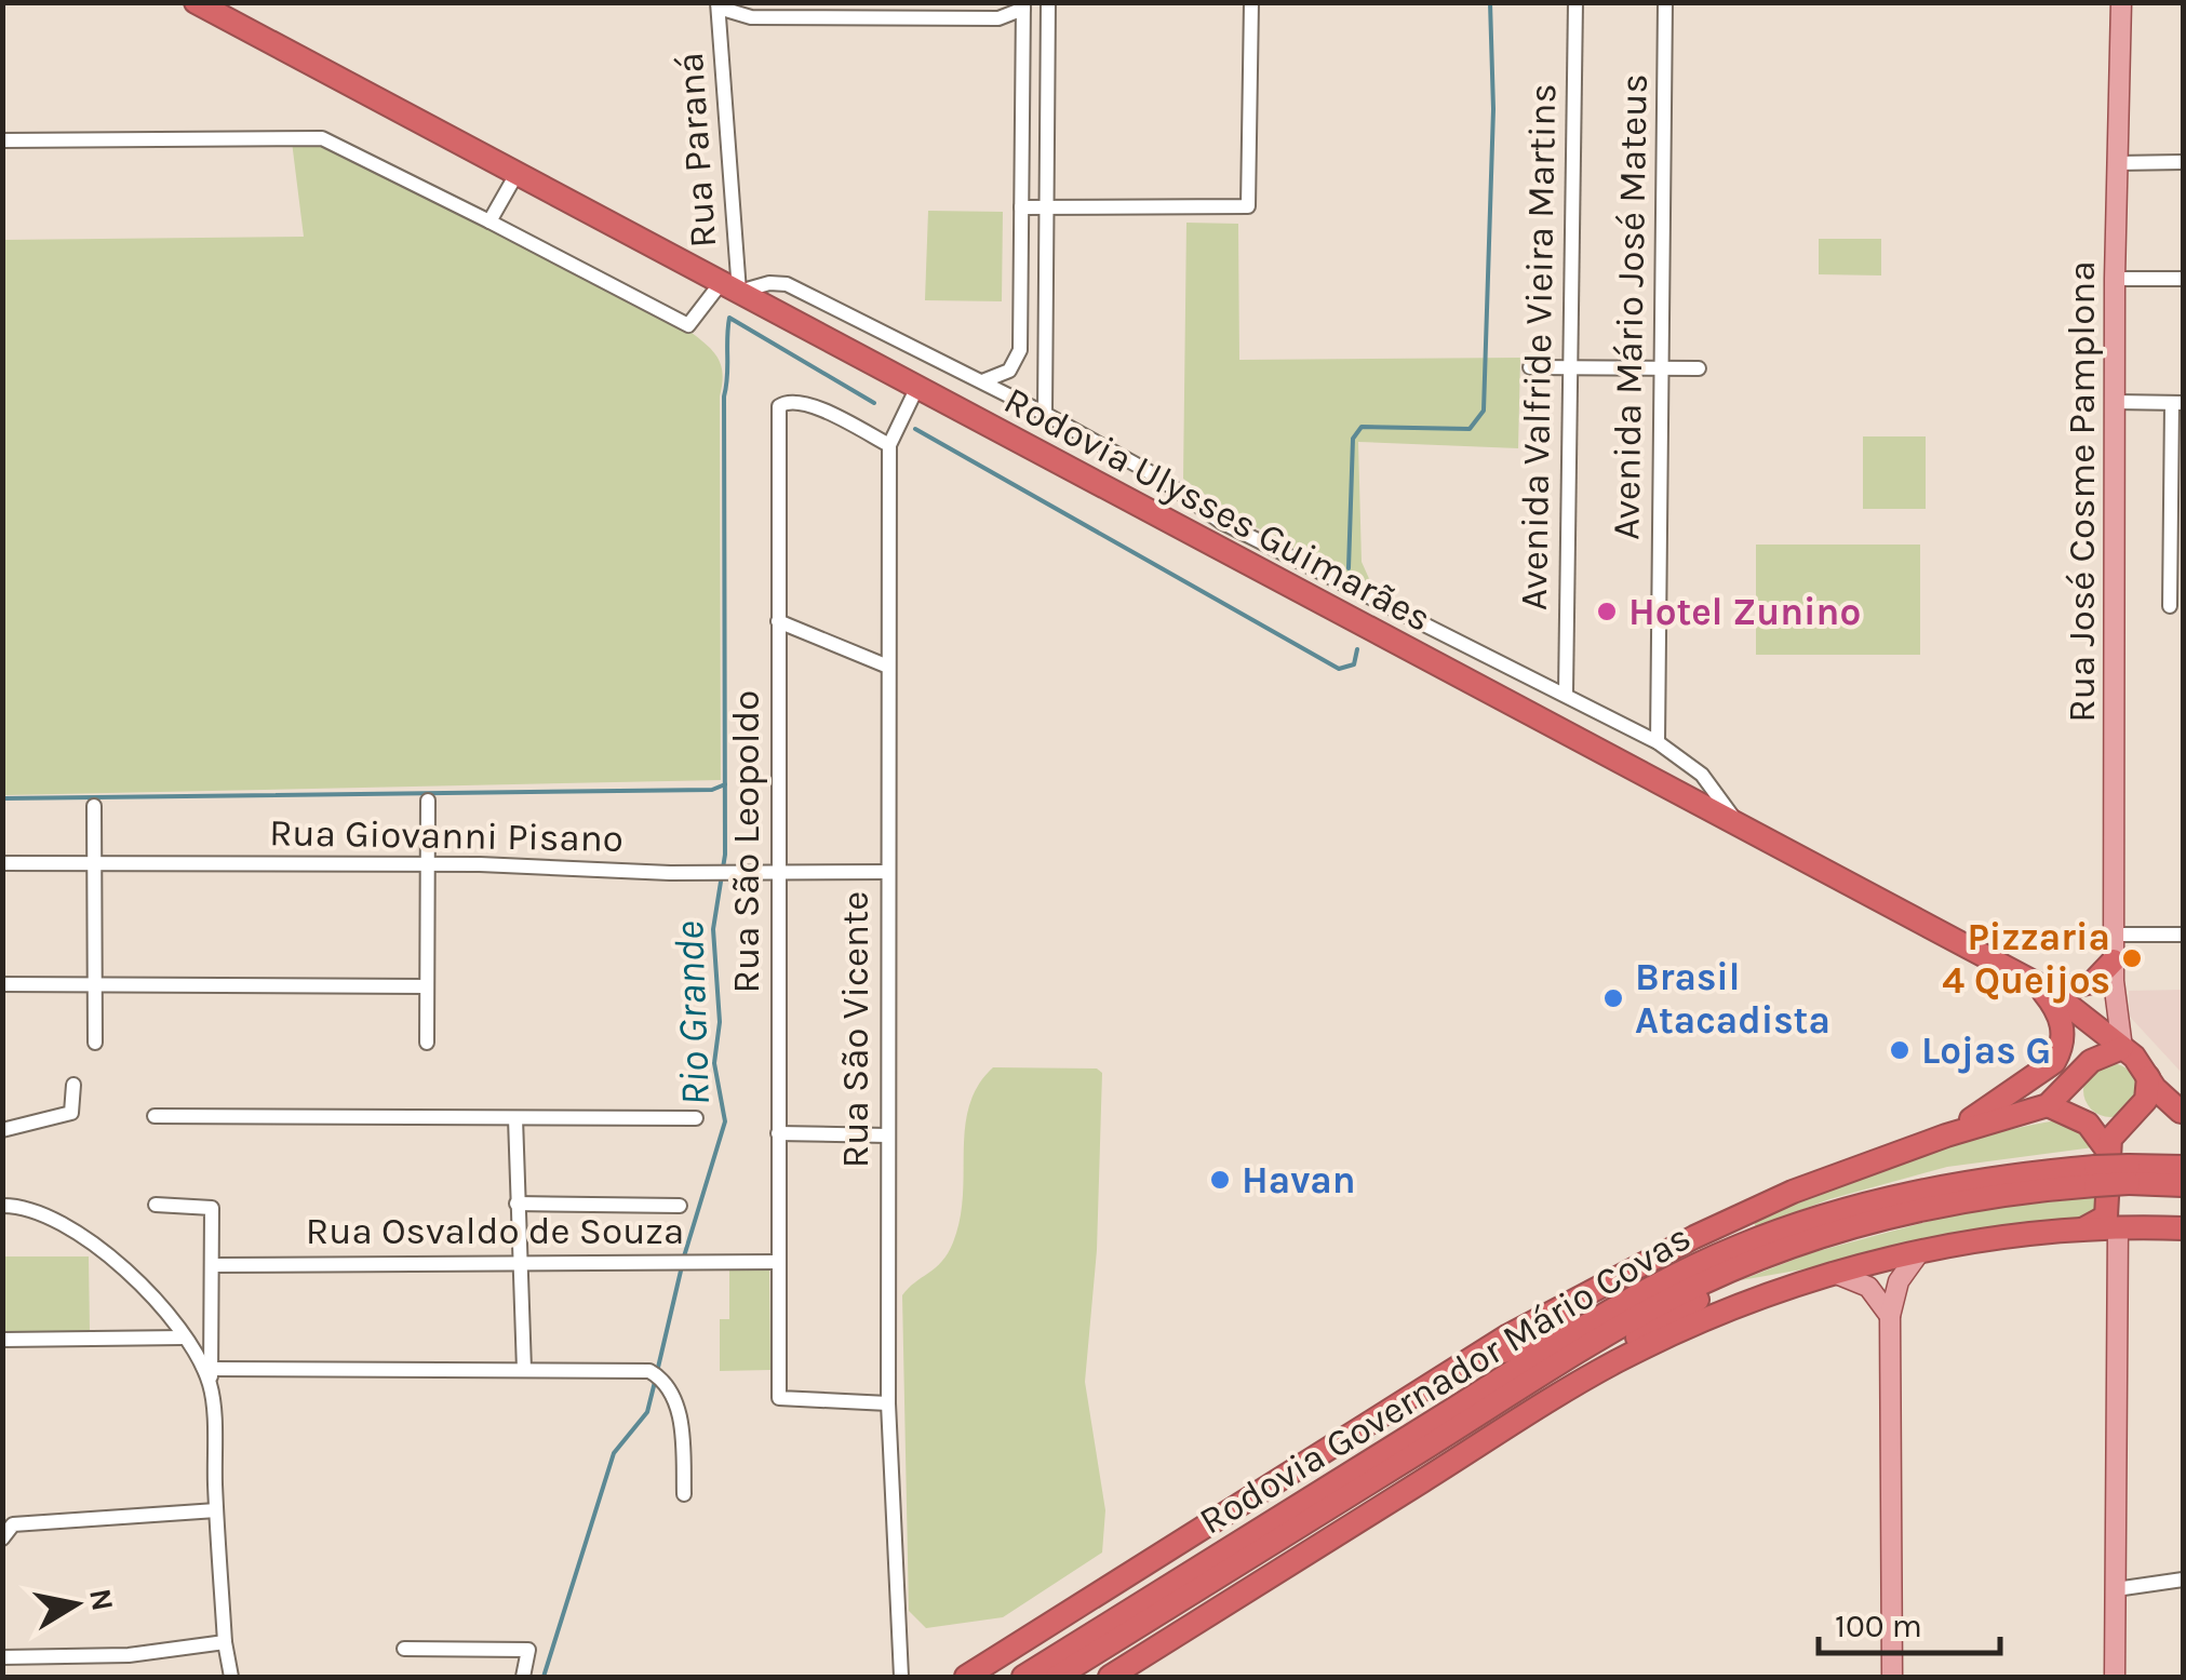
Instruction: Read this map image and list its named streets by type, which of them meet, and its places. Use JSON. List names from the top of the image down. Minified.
{"streets":{"highway":["Rodovia Ulysses Guimarães","Rodovia Governador Mário Covas"],"main road":["Rua José Cosme Pamplona"],"street":["Rua Paraná","Avenida Mário José Mateus","Avenida Valfride Vieira Martins","Rua Giovanni Pisano","Rua São Leopoldo","Rua São Vicente","Rua Osvaldo de Souza"]},"crossings":[["Rua Paraná","Rodovia Ulysses Guimarães"],["Rua José Cosme Pamplona","Rodovia Ulysses Guimarães"],["Rodovia Ulysses Guimarães","Rua São Vicente"],["Rua Giovanni Pisano","Rua São Leopoldo"],["Rua Giovanni Pisano","Rua São Vicente"],["Rua São Leopoldo","Rua São Vicente"],["Rua São Leopoldo","Rua Osvaldo de Souza"]],"water":["Rio Grande"],"places":["Hotel Zunino","Pizzaria 4 Queijos","Brasil Atacadista","Lojas G","Havan"],"scale_bar":"100 m","north":"right"}
